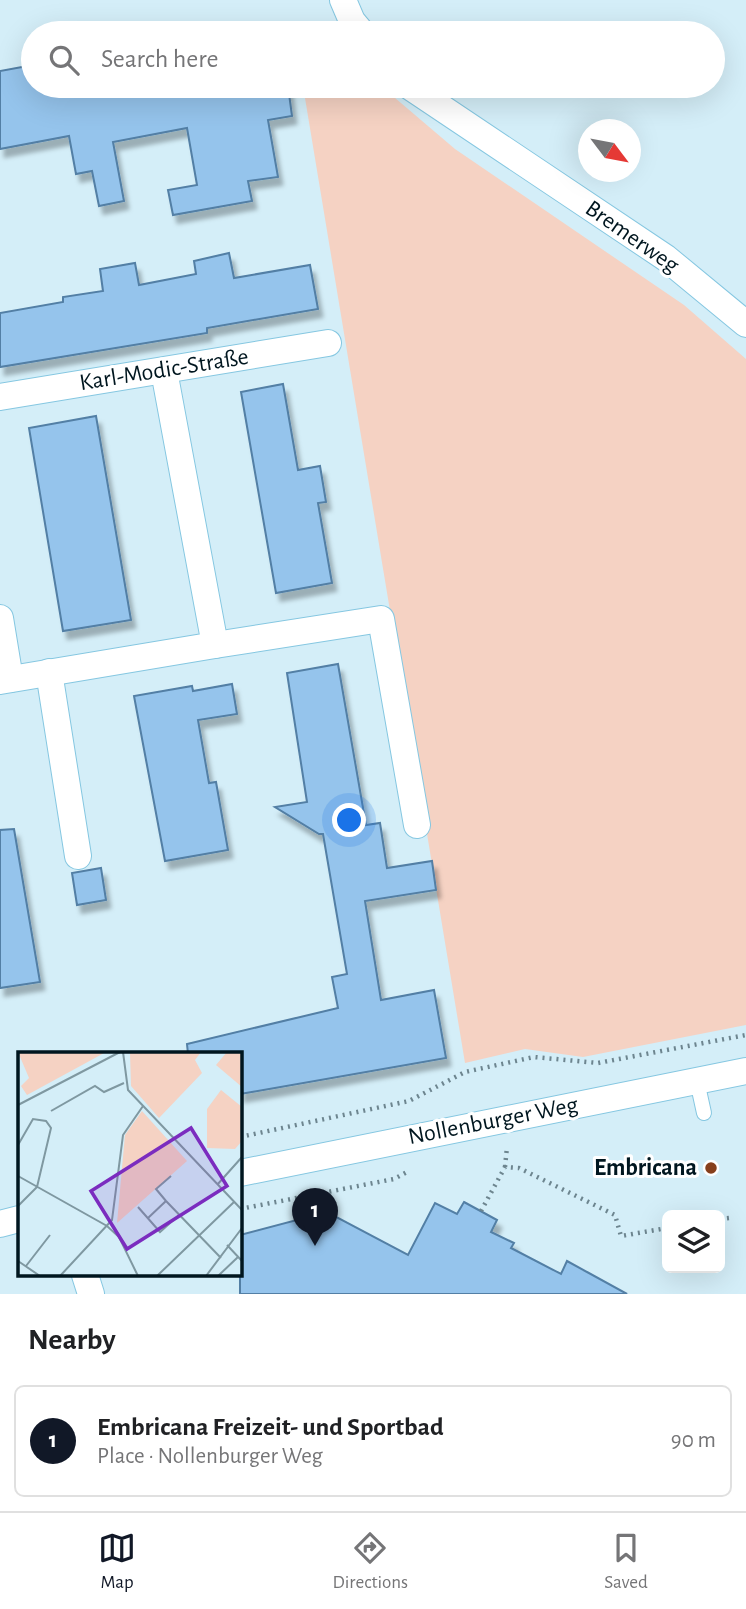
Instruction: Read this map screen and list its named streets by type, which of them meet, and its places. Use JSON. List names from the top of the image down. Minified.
{"streets":{"street":["Bremerweg","Karl-Modic-Straße","Nollenburger Weg"]},"places":["Embricana"],"north":"bottom right","page":{"search":"Search here","pins":"1","heading":"Nearby","list":[{"mark":"1","name":"Embricana Freizeit- und Sportbad","note":"Place · Nollenburger Weg","value":"90 m"}],"nav":["Map","Directions","Saved"]}}
